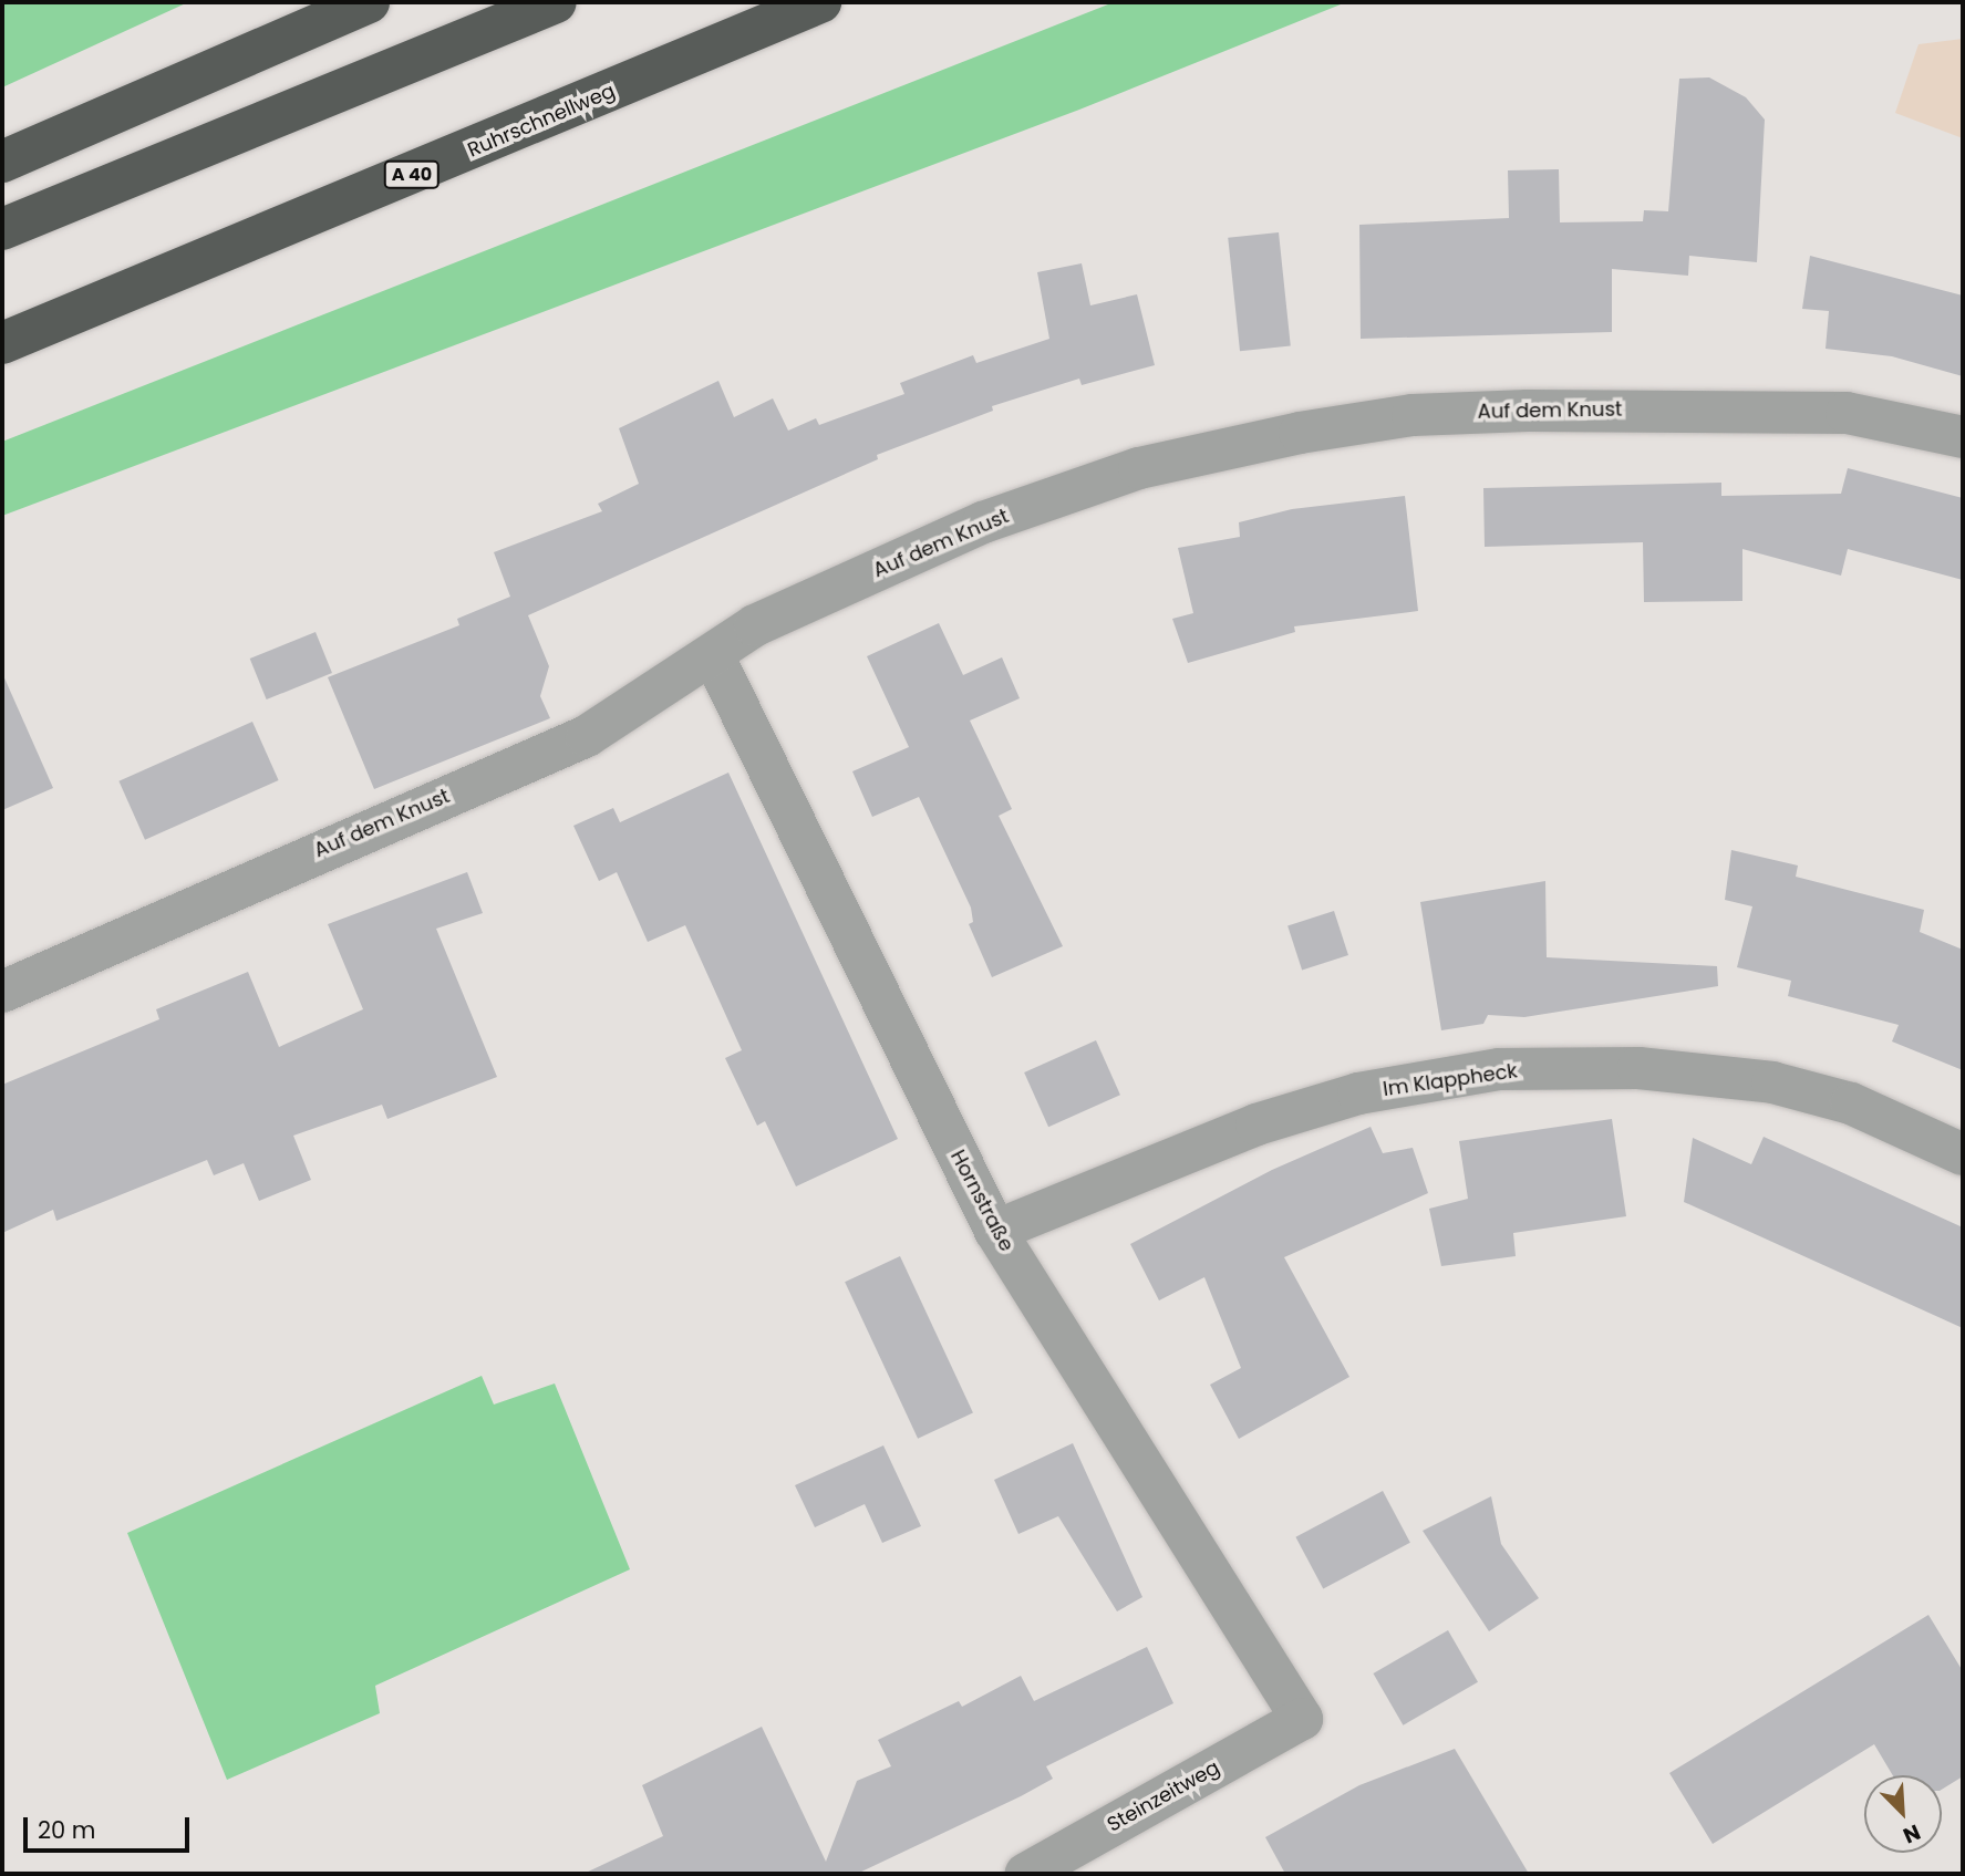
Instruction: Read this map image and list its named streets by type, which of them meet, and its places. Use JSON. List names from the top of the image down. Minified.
{"streets":{"highway":["Ruhrschnellweg","A 40"],"street":["Auf dem Knust","Im Klappheck","Hornstraße","Steinzeitweg"]},"crossings":[["Auf dem Knust","Hornstraße"],["Im Klappheck","Hornstraße"],["Hornstraße","Steinzeitweg"]],"scale_bar":"20 m","north":"bottom right"}
